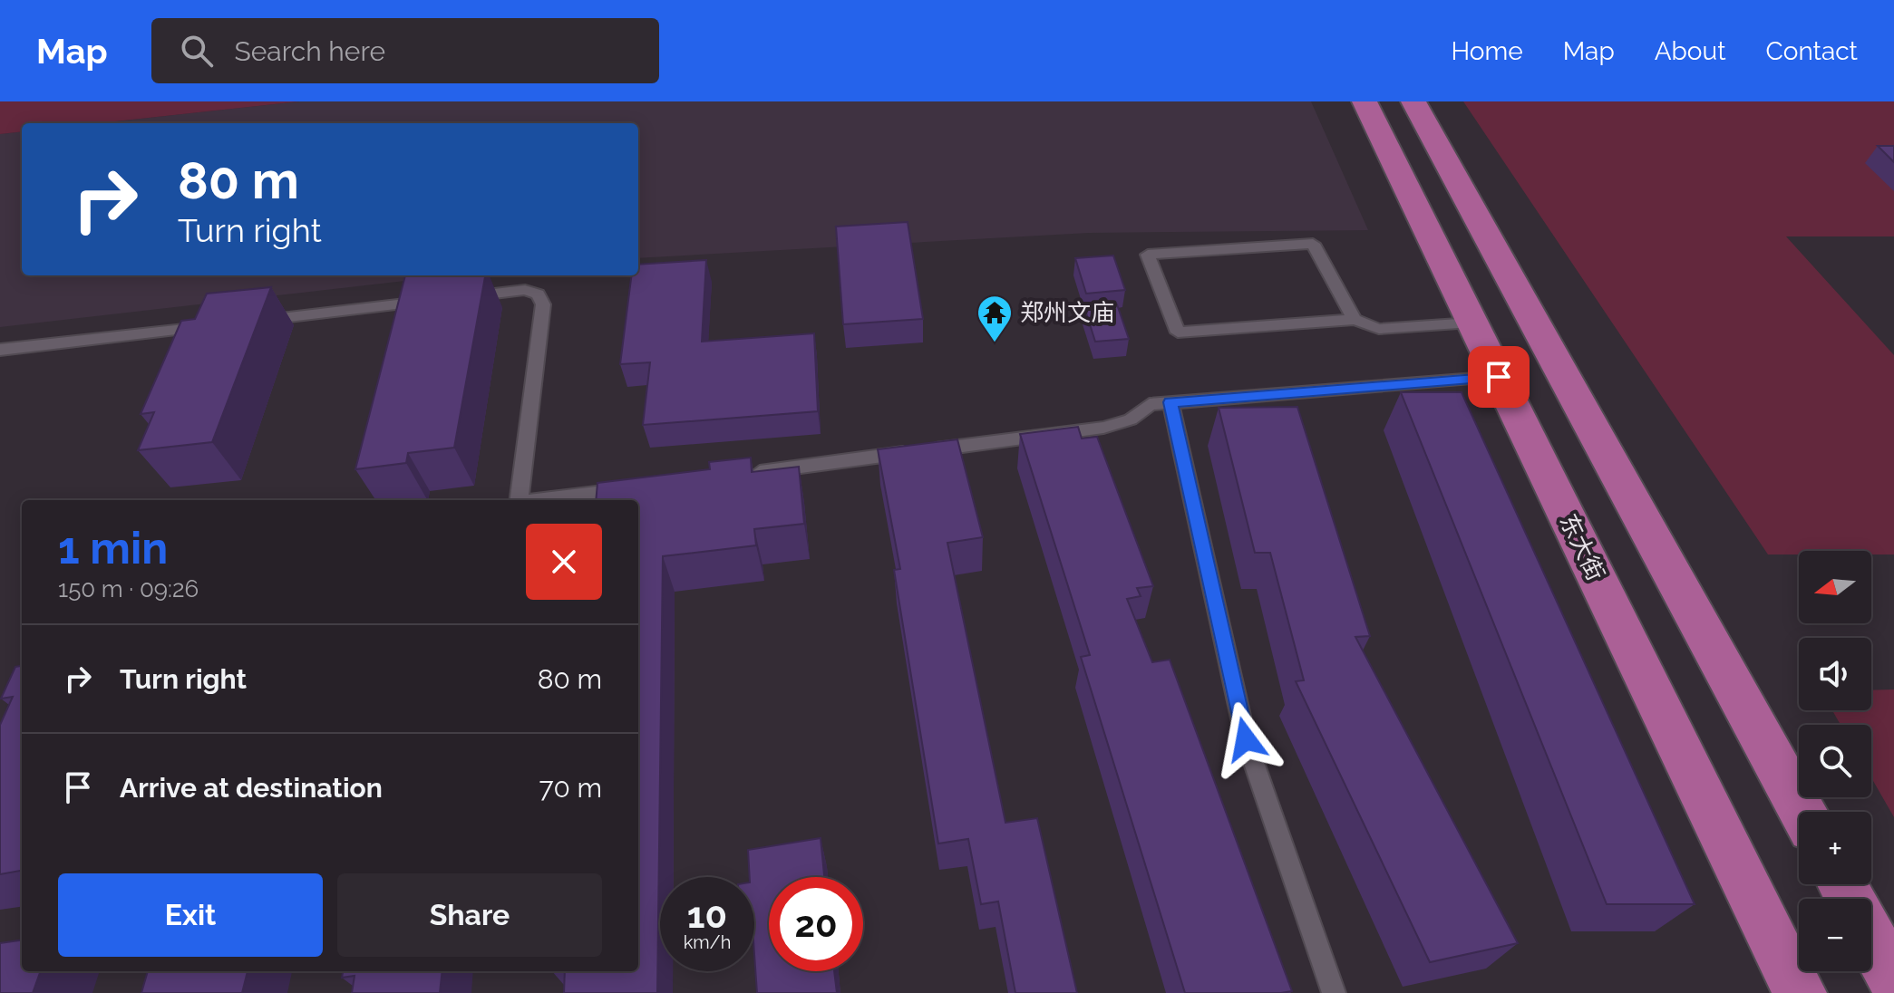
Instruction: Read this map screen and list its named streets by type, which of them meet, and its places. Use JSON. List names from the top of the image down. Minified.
{"streets":{"main road":["东大街"]},"places":{"temple":["郑州文庙"]},"north":"left","page":{"header":"Map","search":"Search here","nav":["Home","Map","About","Contact"],"turn":["80 m","Turn right"],"heading":["1 min","150 m · 09:26"],"map_buttons":["+","−"],"list":[{"name":"Turn right","value":"80 m"},{"name":"Arrive at destination","value":"70 m"}],"buttons":["Exit","Share"],"speed":"10 km/h","limit":"20"}}
